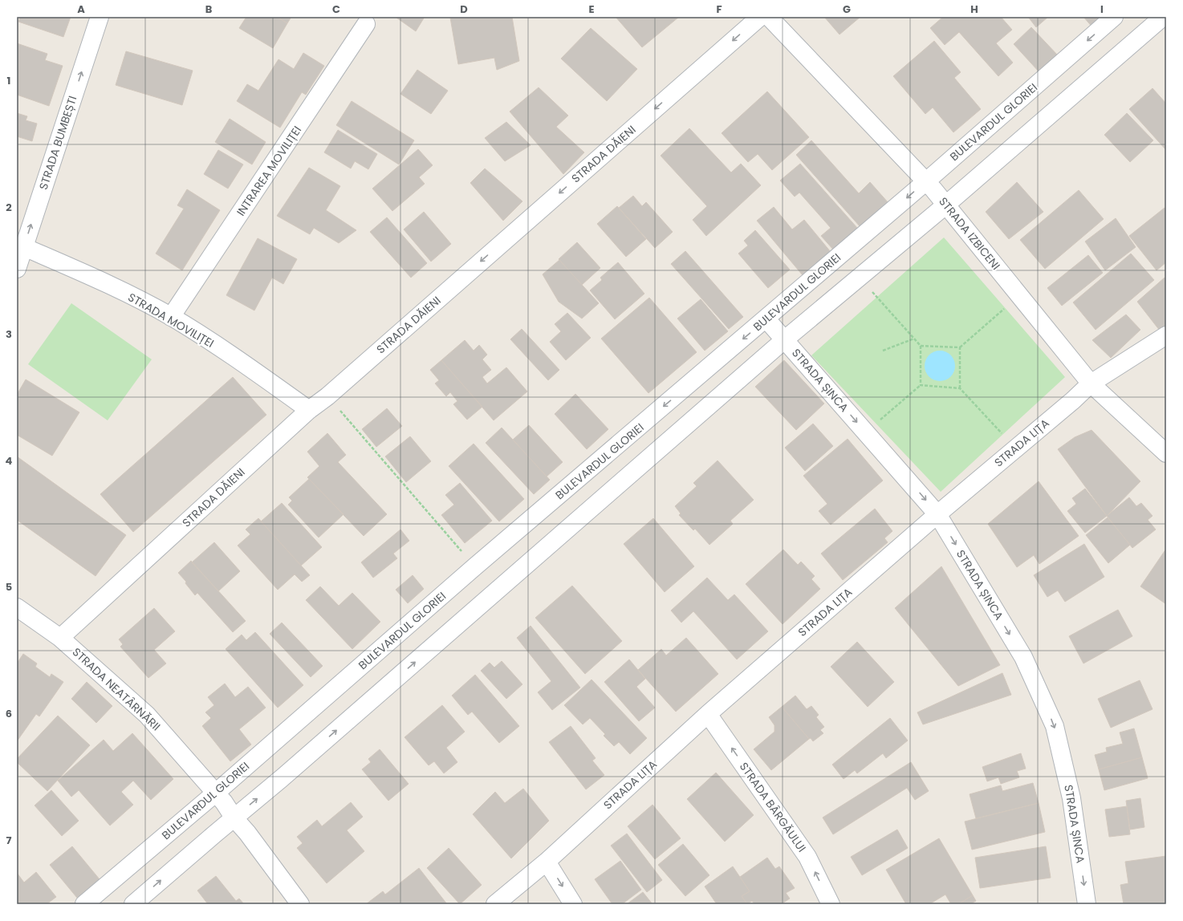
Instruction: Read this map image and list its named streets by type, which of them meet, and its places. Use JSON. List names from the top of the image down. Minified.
{"streets":{"street":["BULEVARDUL GLORIEI","STRADA BUMBEȘTI","STRADA DĂIENI","INTRAREA MOVILIȚEI","STRADA IZBICENI","STRADA MOVILIȚEI","STRADA ȘINCA","STRADA LIȚA","STRADA NEATÂRNĂRII","STRADA BÂRGĂULUI"]},"crossings":[["BULEVARDUL GLORIEI","STRADA IZBICENI"],["BULEVARDUL GLORIEI","STRADA ȘINCA"],["BULEVARDUL GLORIEI","STRADA NEATÂRNĂRII"],["STRADA BUMBEȘTI","STRADA MOVILIȚEI"],["STRADA DĂIENI","STRADA MOVILIȚEI"],["STRADA DĂIENI","STRADA NEATÂRNĂRII"],["INTRAREA MOVILIȚEI","STRADA MOVILIȚEI"],["STRADA IZBICENI","STRADA LIȚA"],["STRADA ȘINCA","STRADA LIȚA"],["STRADA LIȚA","STRADA BÂRGĂULUI"]],"one_way":["STRADA BUMBEȘTI","STRADA DĂIENI","STRADA ȘINCA","STRADA BÂRGĂULUI"],"grid":{"columns":["A","B","C","D","E","F","G","H","I"],"rows":["1","2","3","4","5","6","7"]}}
